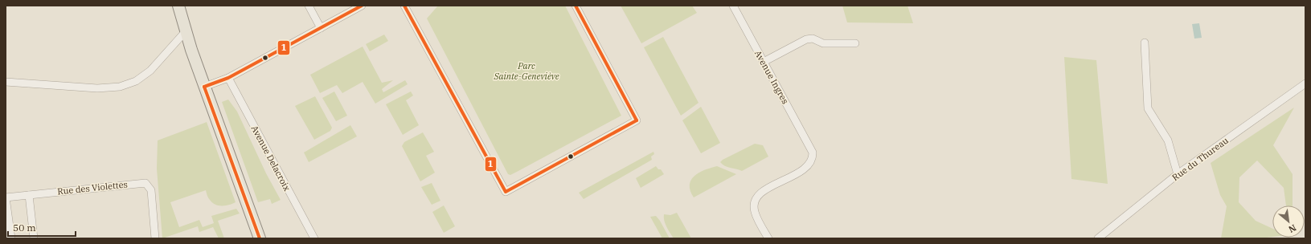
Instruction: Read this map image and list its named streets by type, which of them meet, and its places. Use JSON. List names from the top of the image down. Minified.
{"streets":{"street":["Avenue Ingres","Avenue Delacroix","Rue du Thureau","Rue des Violettes"]},"parks":["Parc Sainte-Geneviève"],"lines":["transit line 1"],"scale_bar":"50 m","north":"bottom right"}
